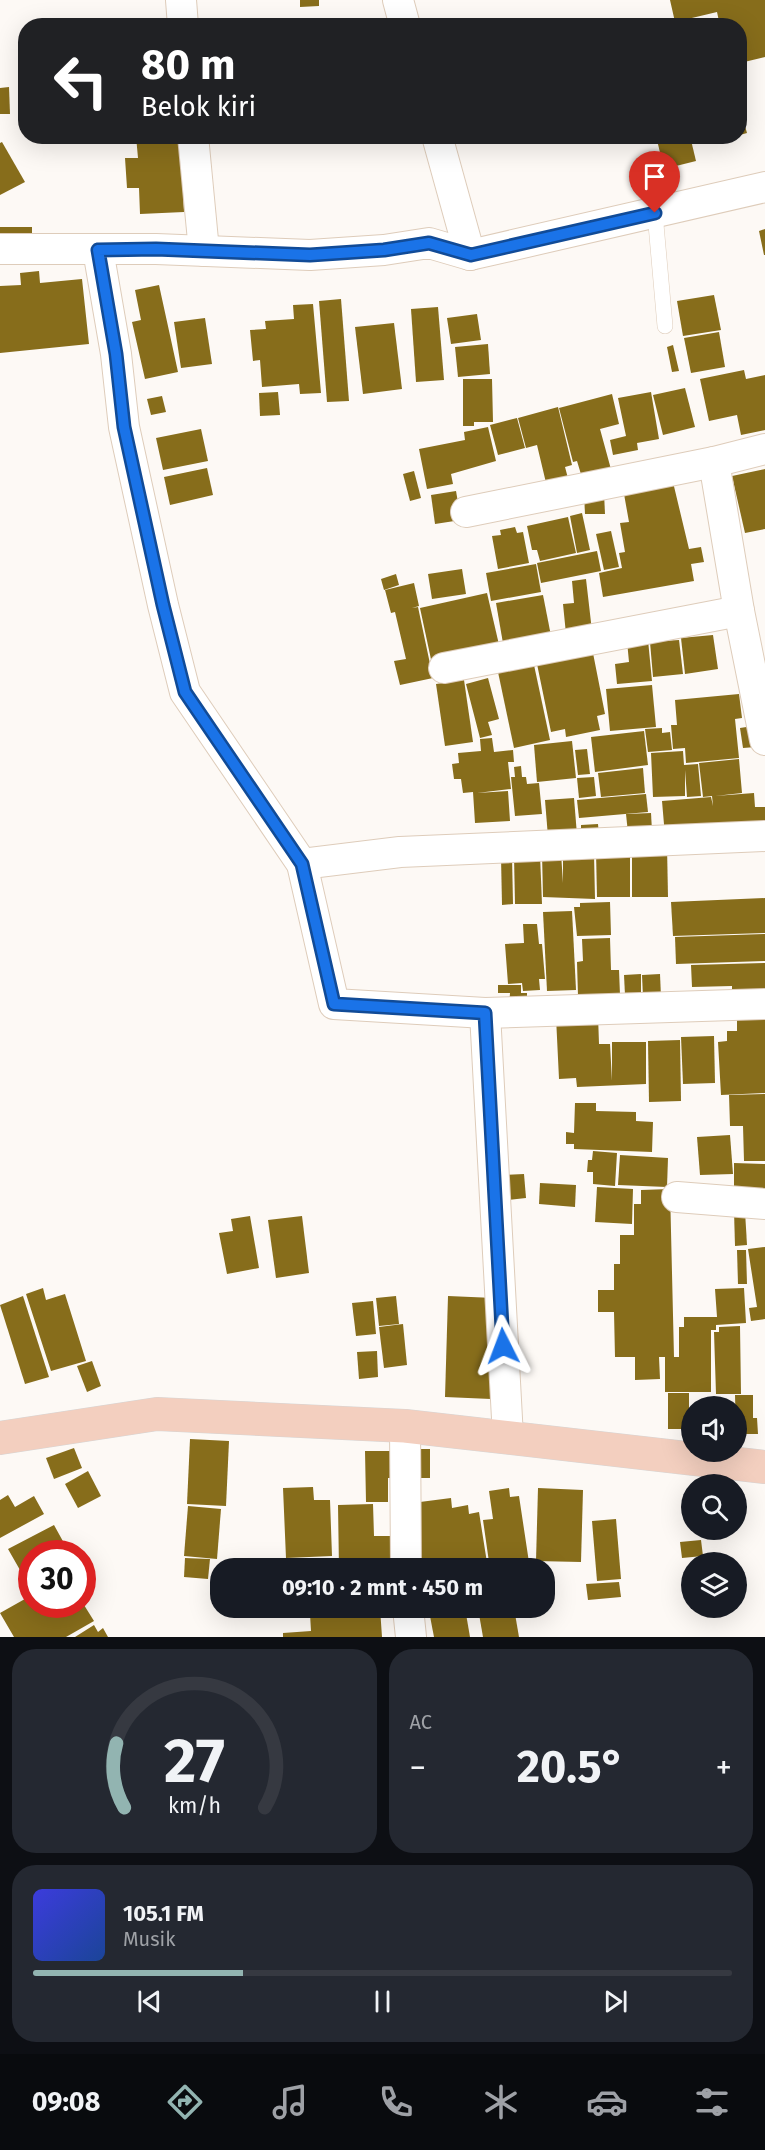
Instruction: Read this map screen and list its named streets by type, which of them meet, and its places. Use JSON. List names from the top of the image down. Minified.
{"page":{"turn":["80 m","Belok kiri"],"limit":"30","trip":"09:10 · 2 mnt · 450 m","tile":"AC","heat":["−","20.5°","+"],"song":["105.1 FM","Musik"],"tabs":"09:08","gauge":["27","km/h"]}}
